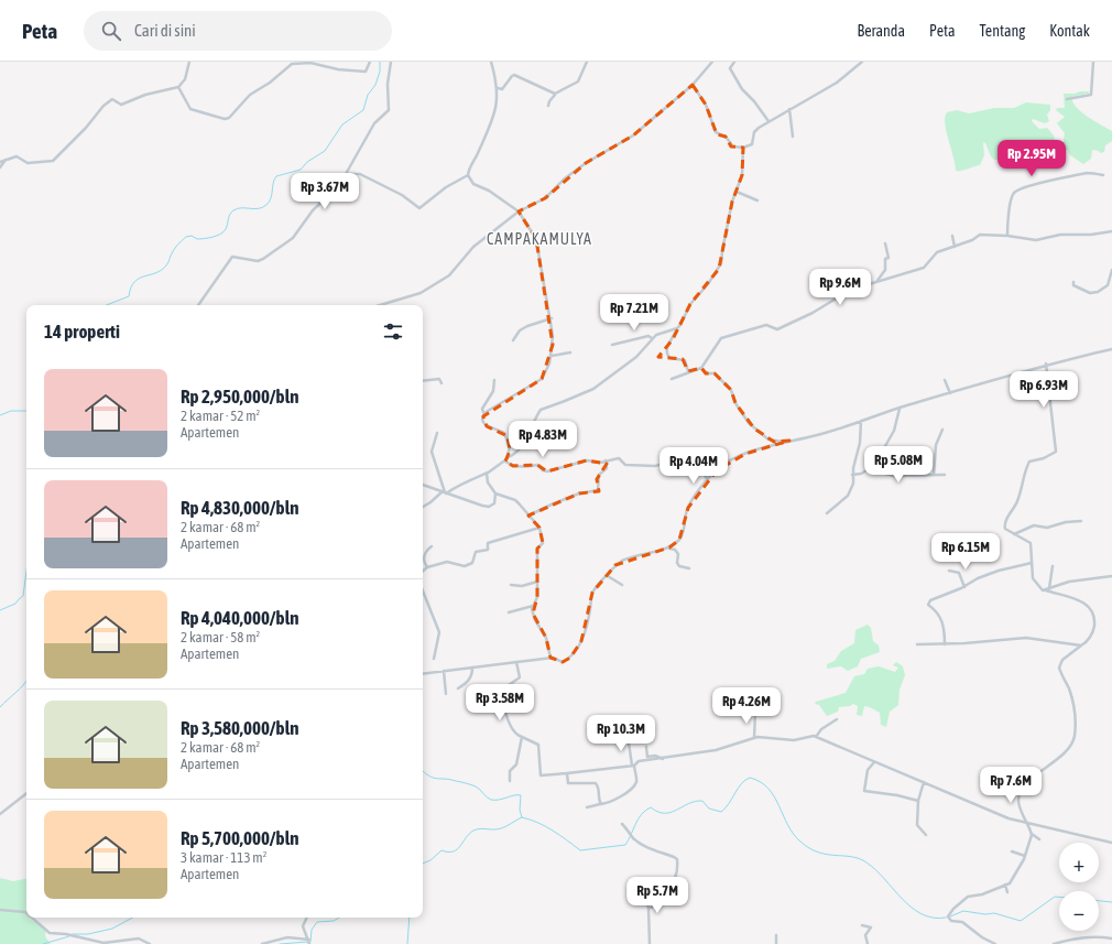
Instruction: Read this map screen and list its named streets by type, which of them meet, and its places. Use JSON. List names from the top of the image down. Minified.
{"districts":["CAMPAKAMULYA"],"page":{"header":"Peta","search":"Cari di sini","nav":["Beranda","Peta","Tentang","Kontak"],"price":["Rp 2.95M","Rp 3.67M","Rp 9.6M","Rp 7.21M","Rp 6.93M","Rp 4.83M","Rp 5.08M","Rp 4.04M","Rp 6.15M","Rp 3.58M","Rp 4.26M","Rp 10.3M","Rp 7.6M","Rp 5.7M"],"heading":"14 properti","list":[{"name":"Rp 2,950,000/bln","note":"2 kamar · 52 m² · Apartemen"},{"name":"Rp 4,830,000/bln","note":"2 kamar · 68 m² · Apartemen"},{"name":"Rp 4,040,000/bln","note":"2 kamar · 58 m² · Apartemen"},{"name":"Rp 3,580,000/bln","note":"2 kamar · 68 m² · Apartemen"},{"name":"Rp 5,700,000/bln","note":"3 kamar · 113 m² · Apartemen"}],"map_buttons":["+","−"]}}
